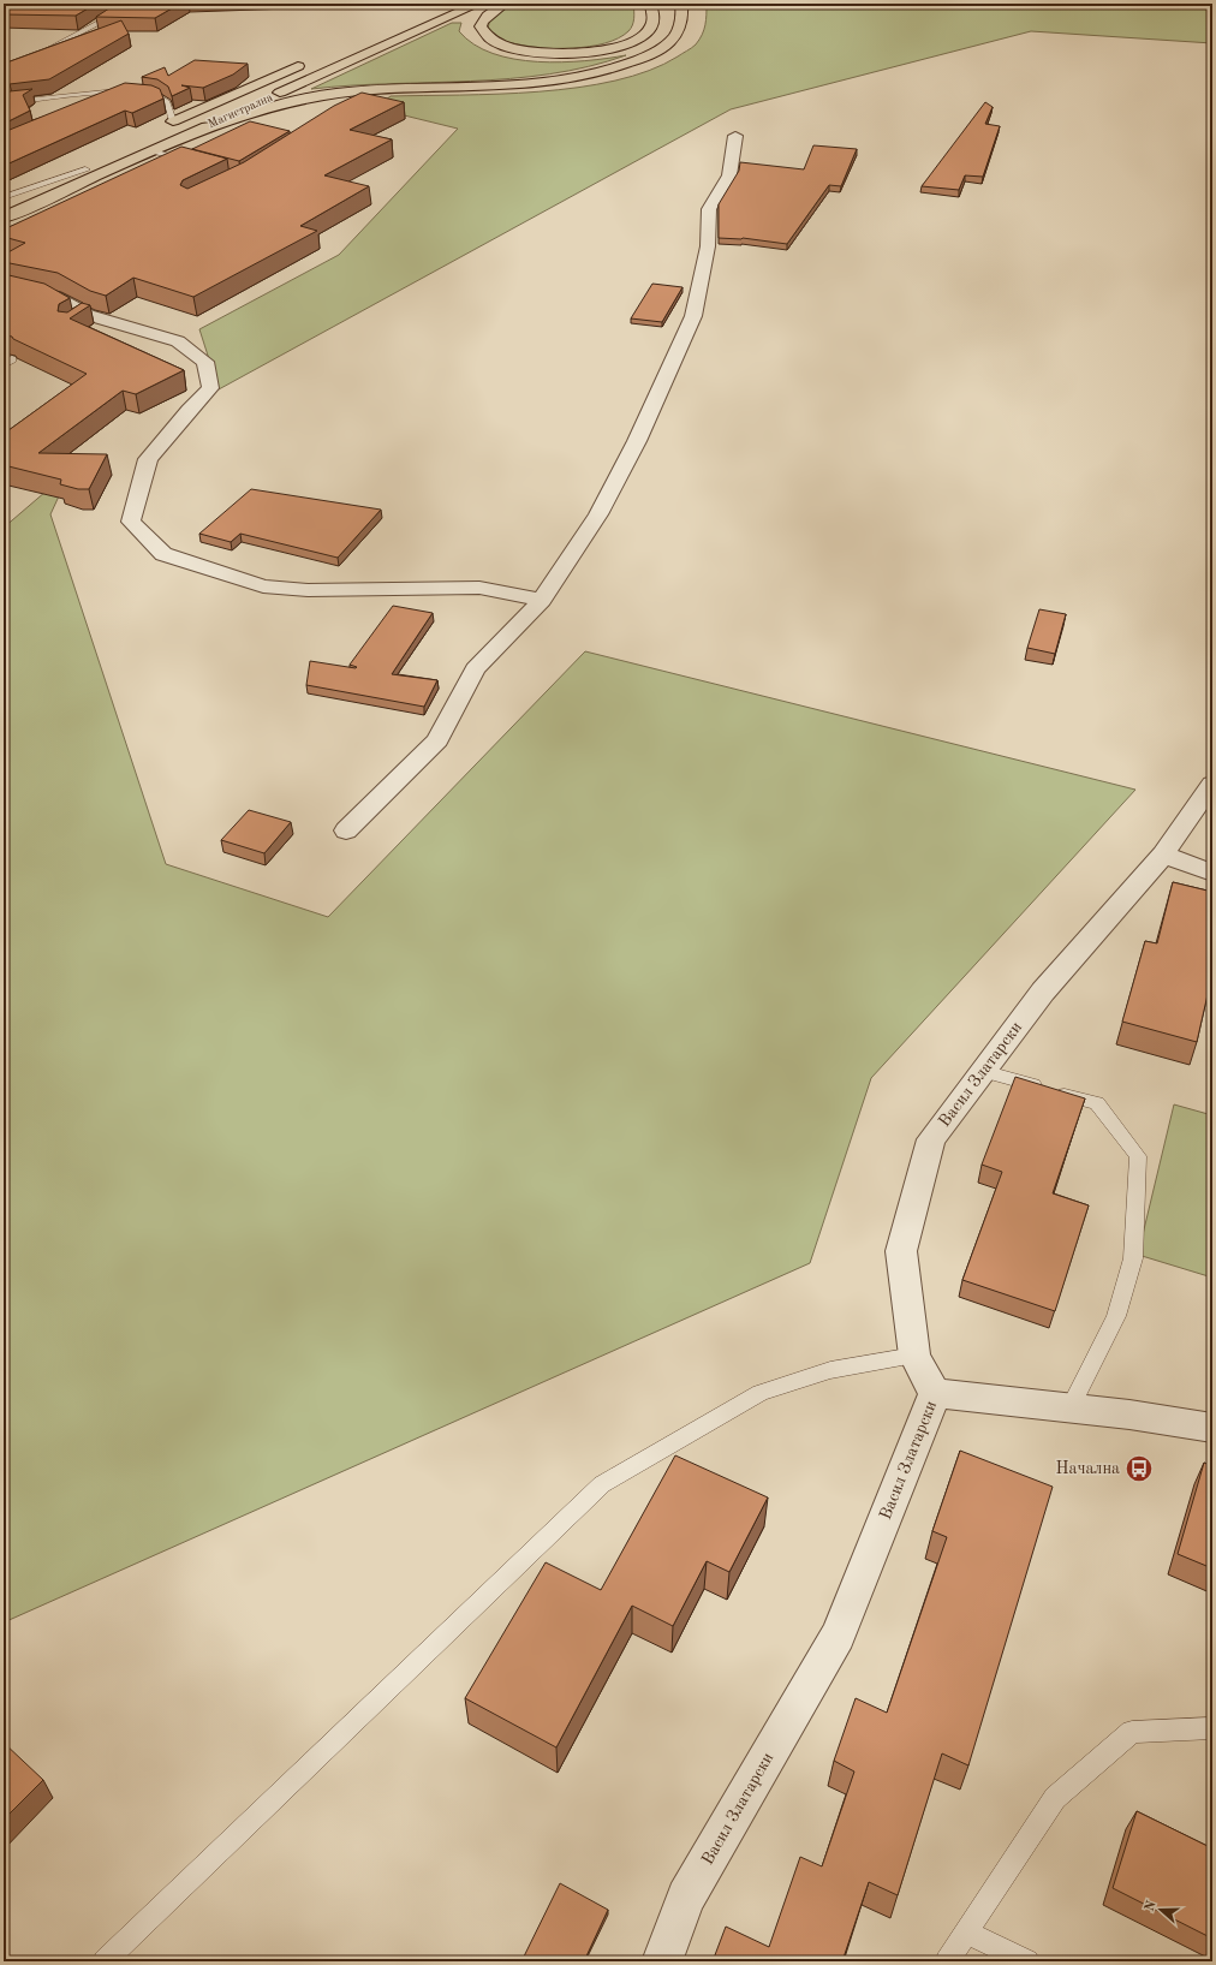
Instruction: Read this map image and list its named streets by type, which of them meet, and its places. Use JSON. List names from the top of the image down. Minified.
{"streets":{"main road":["Магистрална"],"street":["Васил Златарски"]},"places":{"bus stop":["Начална"]},"north":"left"}
